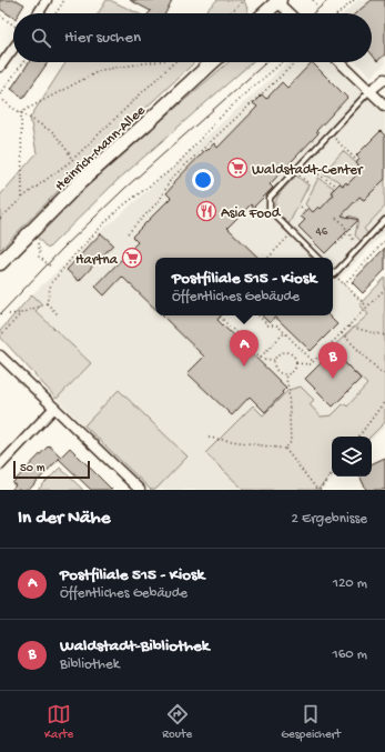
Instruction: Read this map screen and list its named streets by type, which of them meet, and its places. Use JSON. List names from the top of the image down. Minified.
{"streets":{"main road":["Heinrich-Mann-Allee"]},"places":{"supermarket":["Waldstadt-Center","Hartna"],"restaurant":["Asia Food"]},"house_numbers":["46"],"scale_bar":"50 m","page":{"search":"Hier suchen","popup":["Postfiliale 515 - Kiosk","Öffentliches Gebäude"],"pins":["A","B"],"scale":"50 m","heading":["In der Nähe","2 Ergebnisse"],"list":[{"mark":"A","name":"Postfiliale 515 - Kiosk","note":"Öffentliches Gebäude","value":"120 m"},{"mark":"B","name":"Waldstadt-Bibliothek","note":"Bibliothek","value":"160 m"}],"nav":["Karte","Route","Gespeichert"]}}
